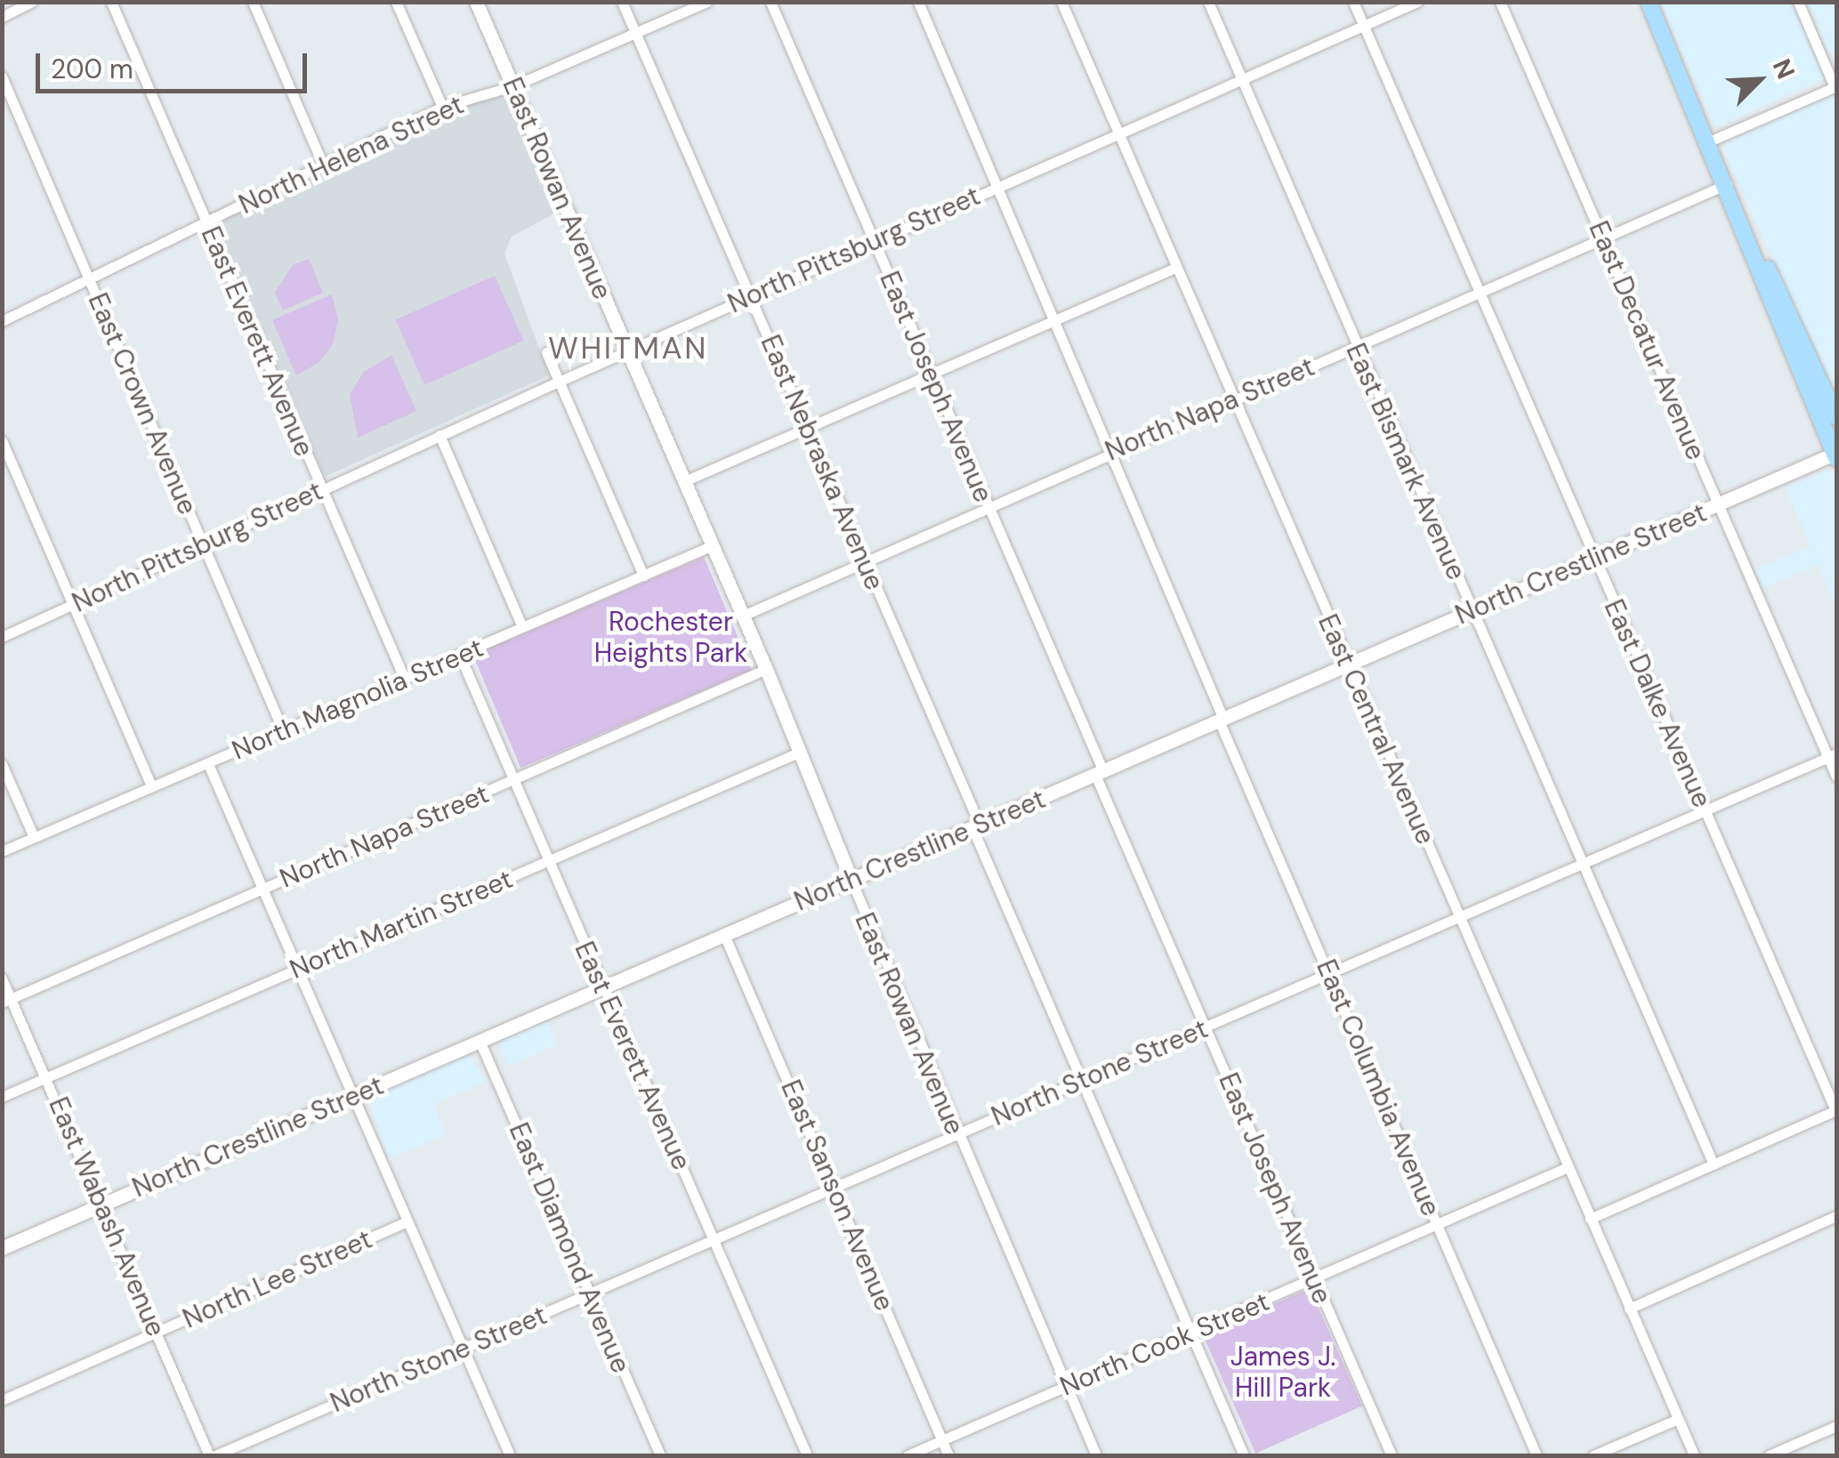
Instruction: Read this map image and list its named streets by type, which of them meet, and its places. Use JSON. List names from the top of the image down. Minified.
{"streets":{"main road":["East Rowan Avenue","North Crestline Street"],"street":["North Helena Street","North Pittsburg Street","East Decatur Avenue","East Everett Avenue","East Joseph Avenue","East Crown Avenue","North Napa Street","East Bismark Avenue","East Nebraska Avenue","North Magnolia Street","East Dalke Avenue","East Central Avenue","North Martin Street","North Stone Street","East Columbia Avenue","East Sanson Avenue","East Wabash Avenue","East Diamond Avenue","North Lee Street","North Cook Street"]},"crossings":[["North Helena Street","East Rowan Avenue"],["North Helena Street","East Everett Avenue"],["North Helena Street","East Crown Avenue"],["North Helena Street","East Nebraska Avenue"],["East Rowan Avenue","North Pittsburg Street"],["East Rowan Avenue","North Napa Street"],["East Rowan Avenue","North Crestline Street"],["East Rowan Avenue","North Magnolia Street"],["East Rowan Avenue","North Martin Street"],["East Rowan Avenue","North Stone Street"],["East Rowan Avenue","North Cook Street"],["North Pittsburg Street","East Everett Avenue"],["North Pittsburg Street","East Joseph Avenue"],["North Pittsburg Street","East Crown Avenue"],["North Pittsburg Street","East Bismark Avenue"],["North Pittsburg Street","East Nebraska Avenue"],["North Pittsburg Street","East Dalke Avenue"],["North Pittsburg Street","East Central Avenue"],["North Pittsburg Street","East Columbia Avenue"],["East Decatur Avenue","North Napa Street"],["East Decatur Avenue","North Crestline Street"],["East Decatur Avenue","North Stone Street"],["East Everett Avenue","North Napa Street"],["East Everett Avenue","North Crestline Street"],["East Everett Avenue","North Magnolia Street"],["East Everett Avenue","North Martin Street"],["East Everett Avenue","North Stone Street"],["East Joseph Avenue","North Napa Street"],["East Joseph Avenue","North Crestline Street"],["East Joseph Avenue","North Stone Street"],["East Joseph Avenue","North Cook Street"],["East Crown Avenue","North Magnolia Street"],["North Napa Street","East Bismark Avenue"],["North Napa Street","East Nebraska Avenue"],["North Napa Street","East Dalke Avenue"],["North Napa Street","East Central Avenue"],["North Napa Street","East Columbia Avenue"],["North Napa Street","East Wabash Avenue"],["East Bismark Avenue","North Crestline Street"],["East Bismark Avenue","North Stone Street"],["East Nebraska Avenue","North Crestline Street"],["East Nebraska Avenue","North Stone Street"],["East Nebraska Avenue","North Cook Street"],["North Crestline Street","East Dalke Avenue"],["North Crestline Street","East Central Avenue"],["North Crestline Street","East Columbia Avenue"],["North Crestline Street","East Sanson Avenue"],["North Crestline Street","East Wabash Avenue"],["North Crestline Street","East Diamond Avenue"],["East Dalke Avenue","North Stone Street"],["East Central Avenue","North Stone Street"],["East Central Avenue","North Cook Street"],["North Martin Street","East Wabash Avenue"],["North Stone Street","East Columbia Avenue"],["North Stone Street","East Sanson Avenue"],["North Stone Street","East Wabash Avenue"],["North Stone Street","East Diamond Avenue"],["East Columbia Avenue","North Cook Street"],["East Sanson Avenue","North Cook Street"],["East Wabash Avenue","North Lee Street"]],"districts":["WHITMAN"],"parks":["Rochester Heights Park","James J. Hill Park"],"scale_bar":"200 m","north":"top right"}
